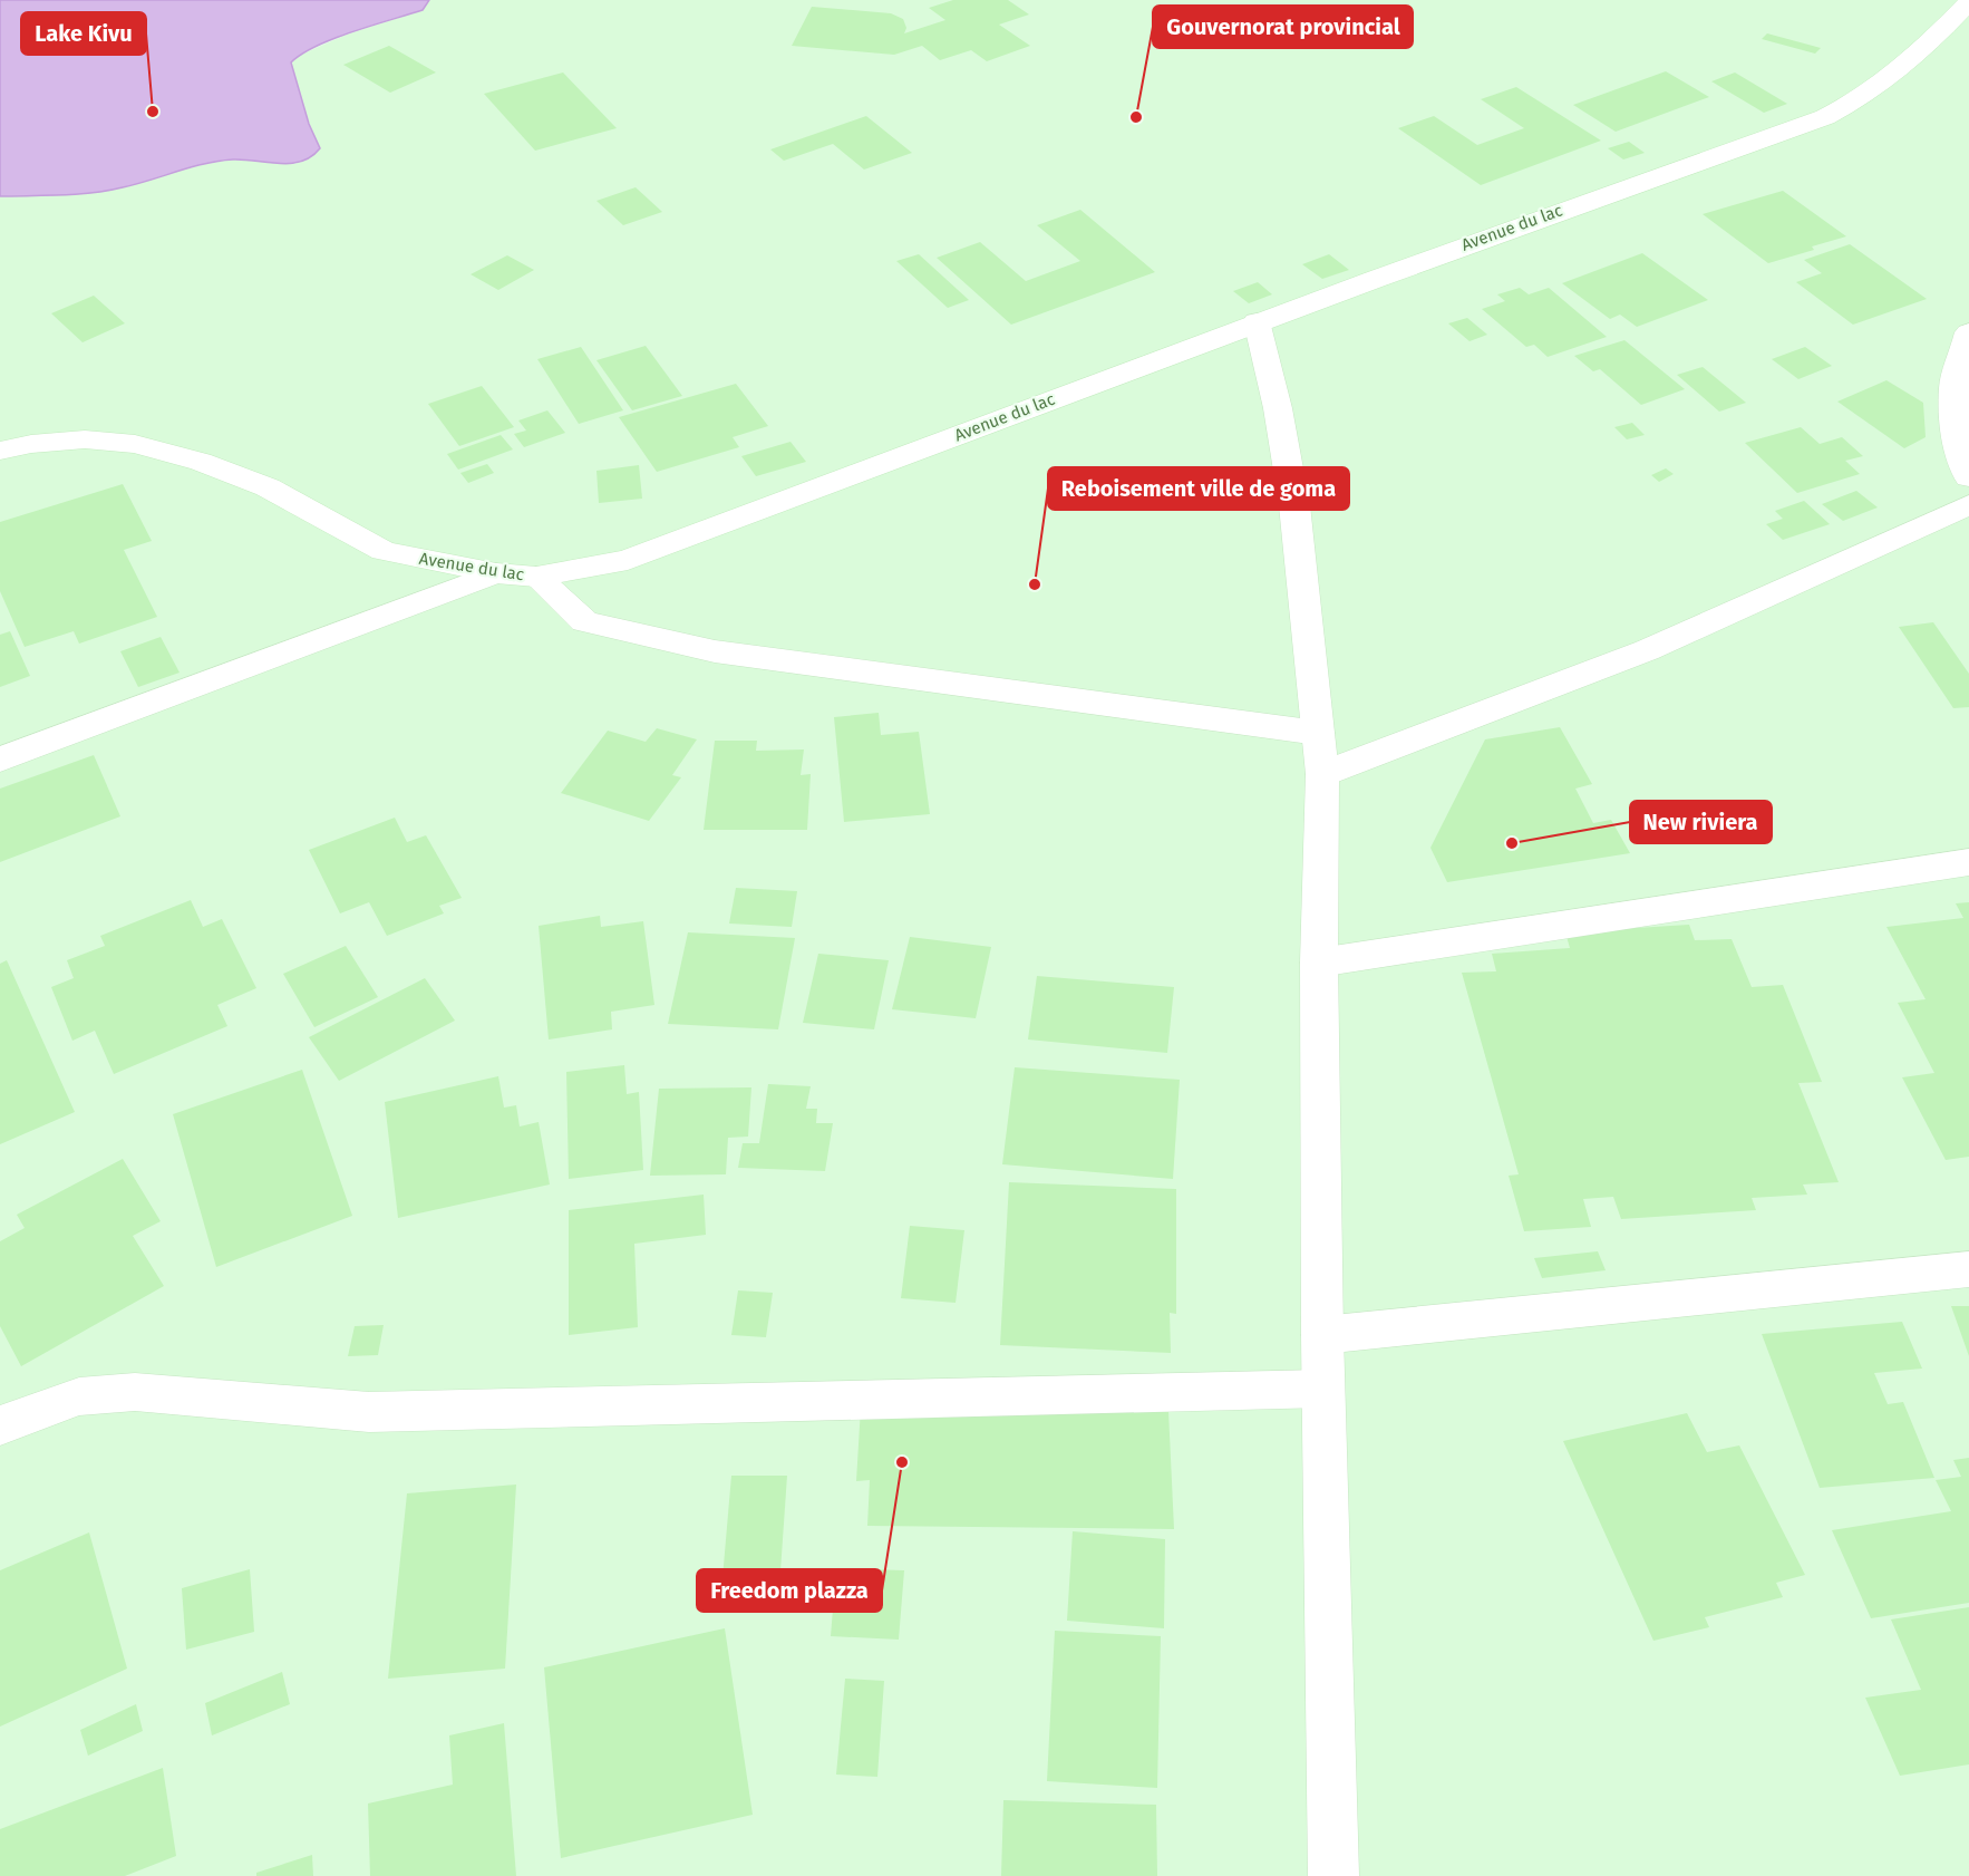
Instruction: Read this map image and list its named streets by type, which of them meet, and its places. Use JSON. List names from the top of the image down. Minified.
{"streets":{"street":["Avenue du lac"]},"places":["Lake Kivu","Gouvernorat provincial","Reboisement ville de goma","New riviera","Freedom plazza"]}
